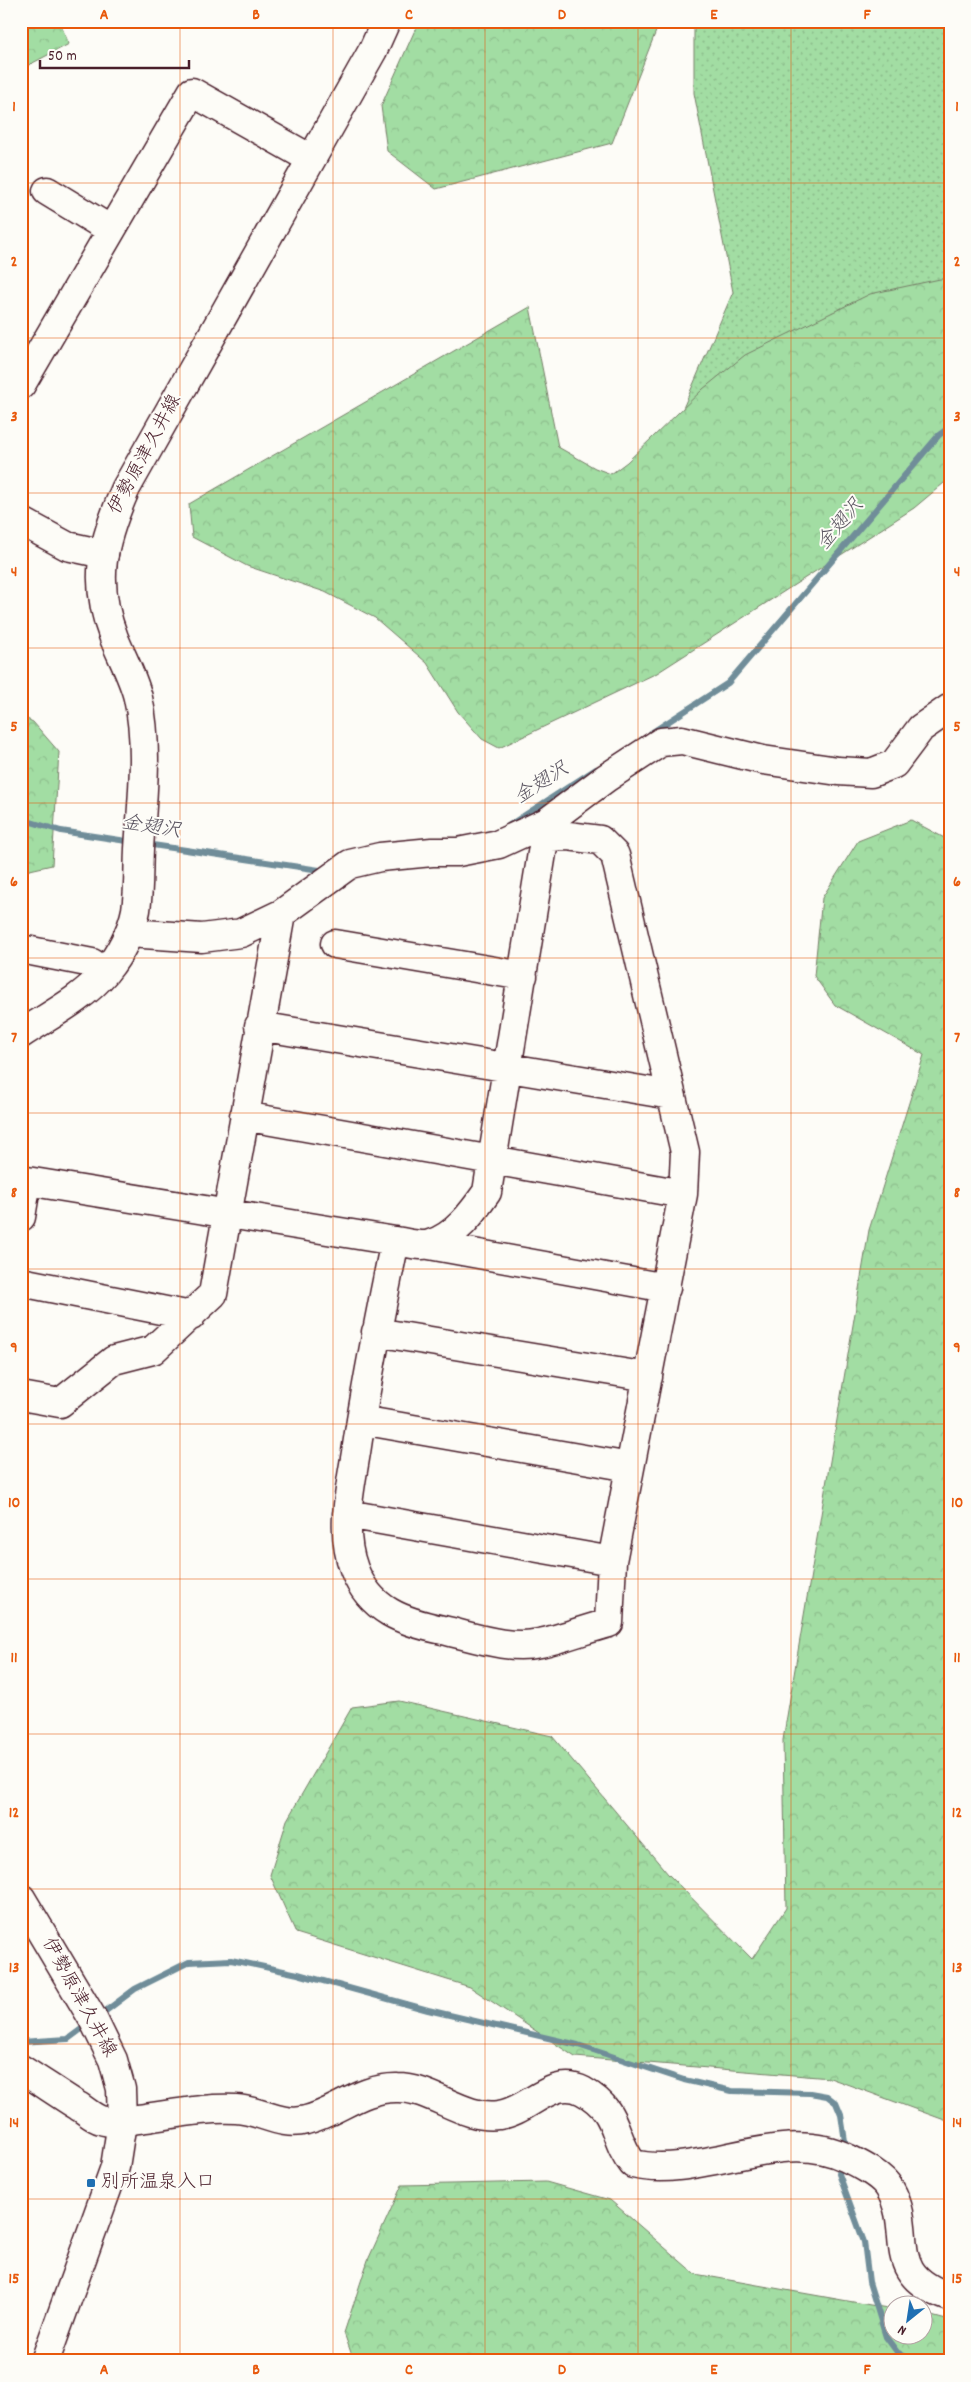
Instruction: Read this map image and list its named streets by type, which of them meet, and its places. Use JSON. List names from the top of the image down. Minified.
{"streets":{"street":["伊勢原津久井線"]},"water":["金翅沢"],"places":{"transit":["別所温泉入口"]},"scale_bar":"50 m","north":"bottom left","grid":{"columns":["A","B","C","D","E","F"],"rows":["1","2","3","4","5","6","7","8","9","10","11","12","13","14","15"]}}
